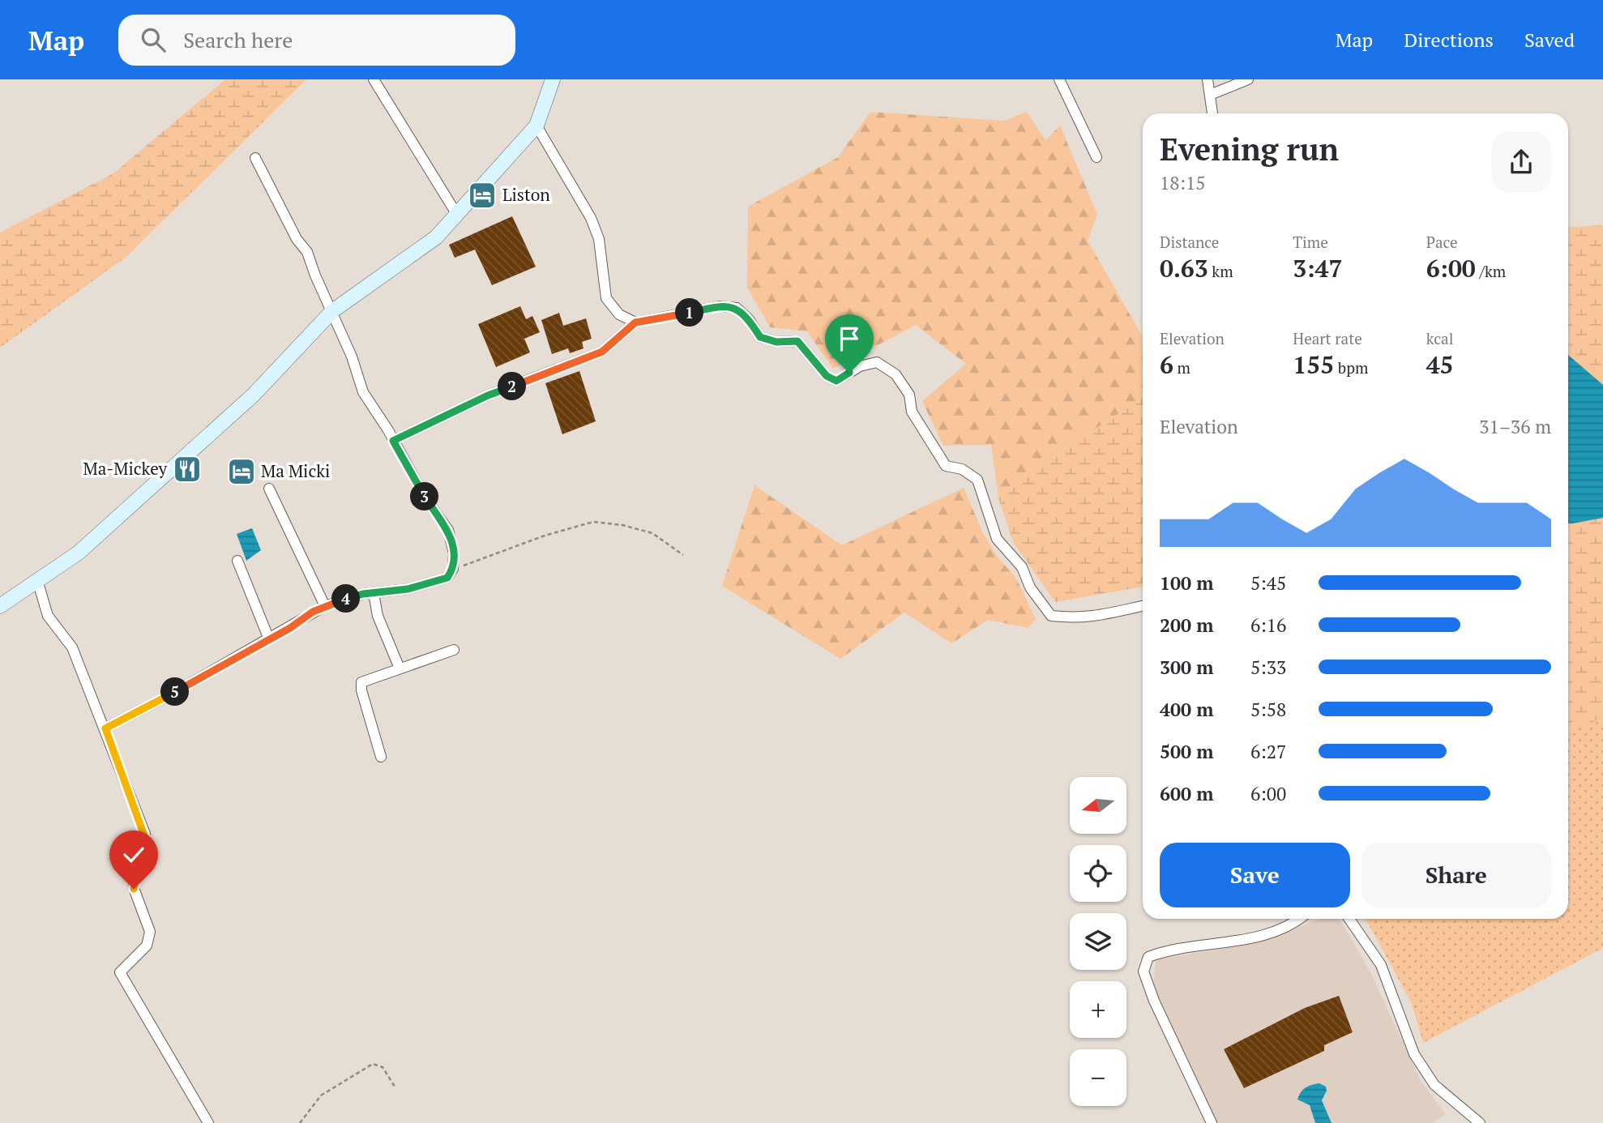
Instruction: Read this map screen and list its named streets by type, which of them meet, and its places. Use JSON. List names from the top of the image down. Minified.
{"places":{"hotel":["Liston","Ma Micki"],"restaurant":["Ma-Mickey"]},"north":"left","page":{"header":"Map","search":"Search here","nav":["Map","Directions","Saved"],"heading":["Evening run","18:15"],"stats":[["Distance","0.63 km"],["Time","3:47"],["Pace","6:00 /km"],["Elevation","6 m"],["Heart rate","155 bpm"],["kcal","45"]],"pins":["1","2","3","4","5"],"chart":["Elevation","31–36 m"],"list":[{"name":"100 m","note":"5:45"},{"name":"200 m","note":"6:16"},{"name":"300 m","note":"5:33"},{"name":"400 m","note":"5:58"},{"name":"500 m","note":"6:27"},{"name":"600 m","note":"6:00"}],"map_buttons":["+","−"],"buttons":["Save","Share"]}}
